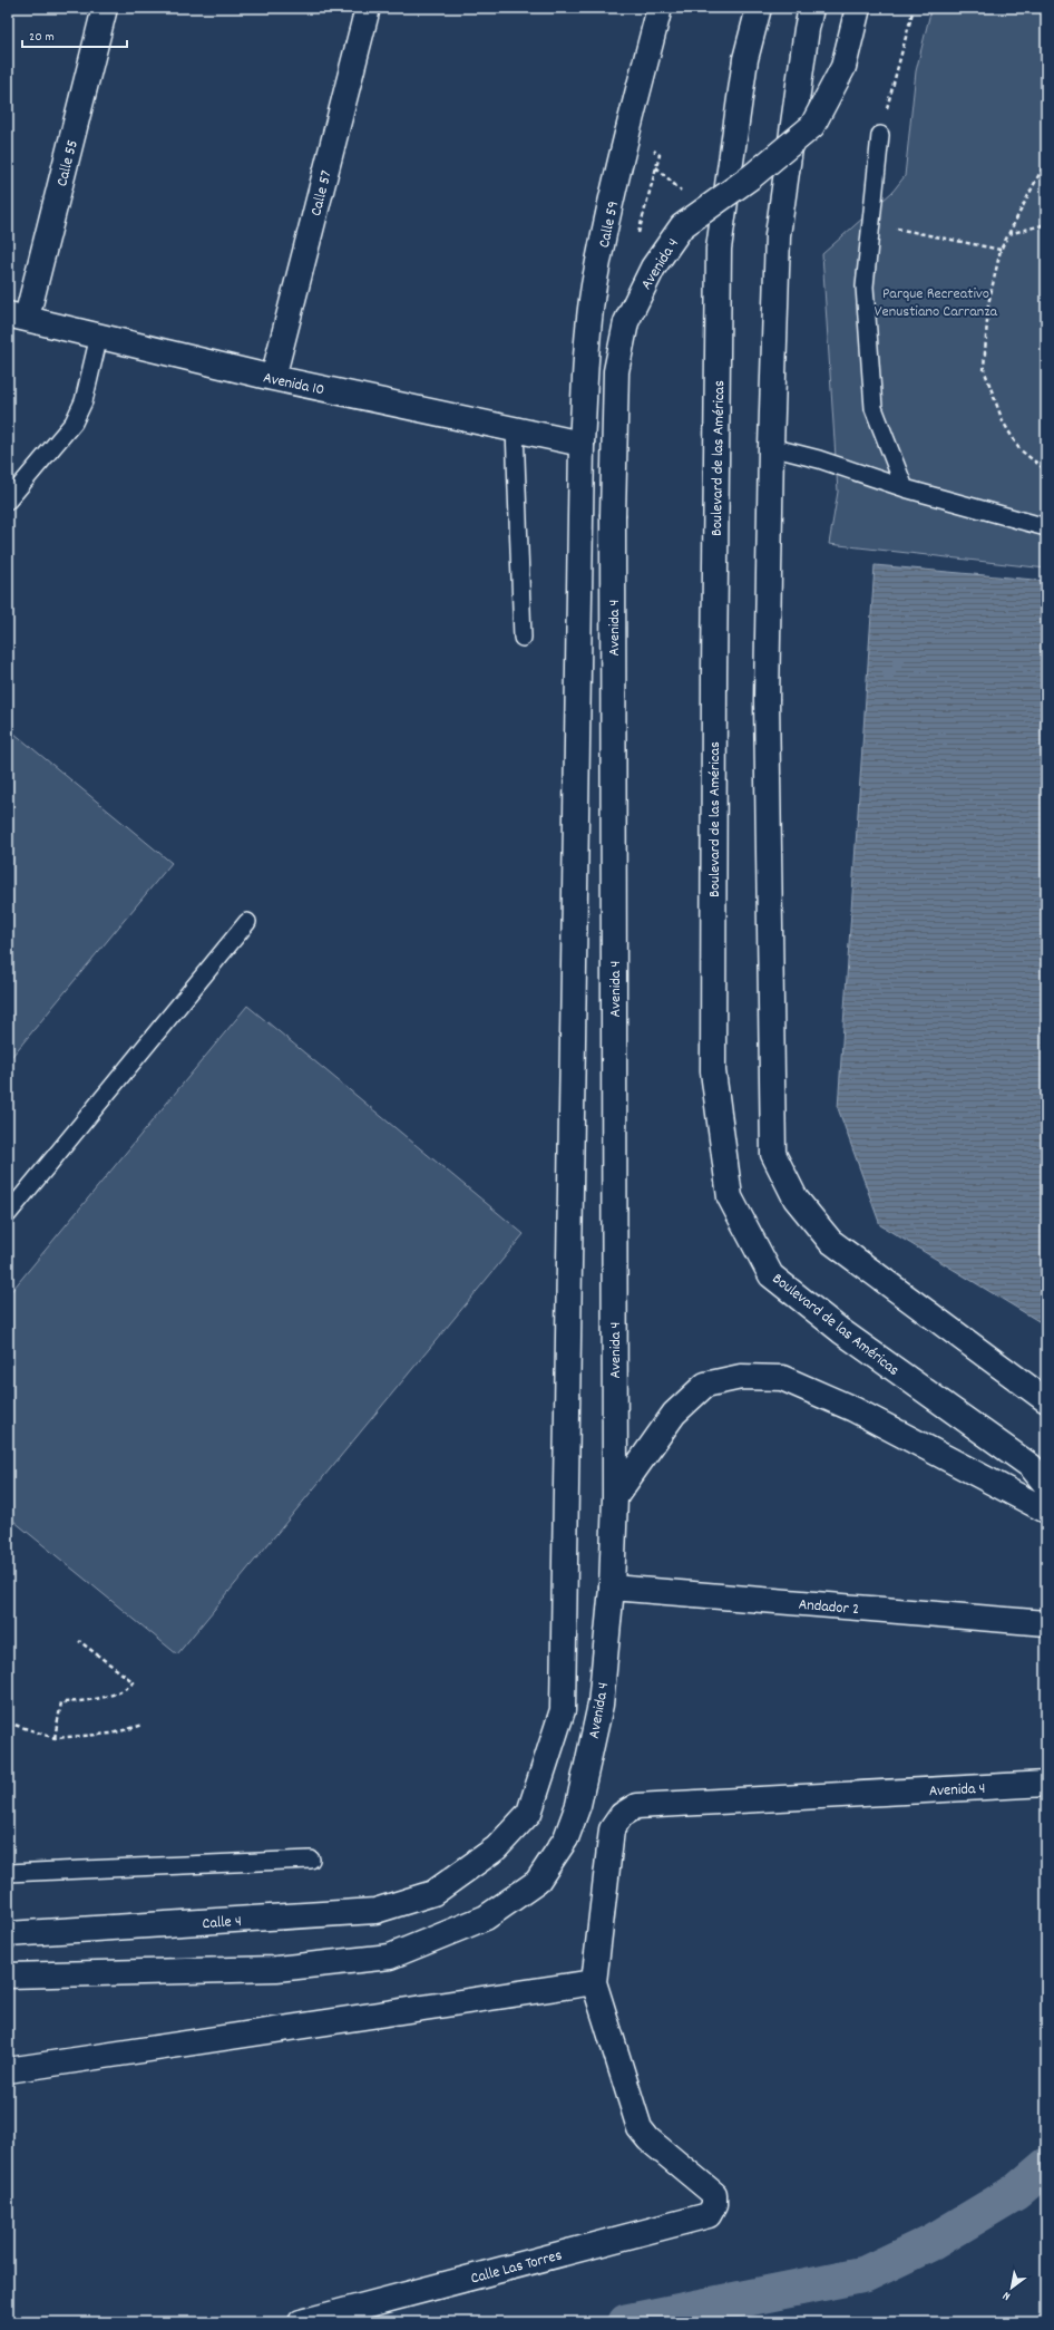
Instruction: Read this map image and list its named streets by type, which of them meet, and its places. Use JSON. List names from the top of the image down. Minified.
{"streets":{"main road":["Calle 55","Calle 57","Calle 59","Avenida 4","Avenida 10","Boulevard de las Américas","Andador 2","Calle 4","Calle Las Torres"]},"crossings":[["Calle 55","Avenida 10"],["Calle 57","Avenida 10"],["Calle 59","Avenida 10"],["Calle 59","Calle 4"],["Avenida 4","Andador 2"],["Avenida 4","Calle Las Torres"],["Avenida 10","Calle 4"]],"parks":["Parque Recreativo Venustiano Carranza"],"scale_bar":"20 m","north":"bottom left"}
